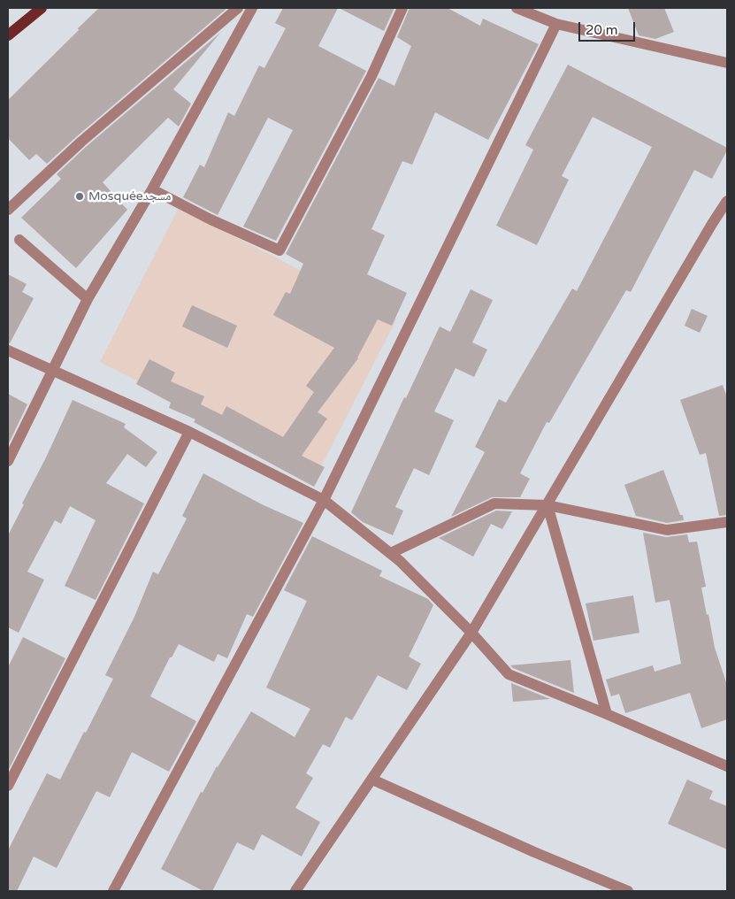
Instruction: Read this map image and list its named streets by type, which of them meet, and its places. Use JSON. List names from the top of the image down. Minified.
{"places":["Mosquéeمسجد"],"scale_bar":"20 m"}
